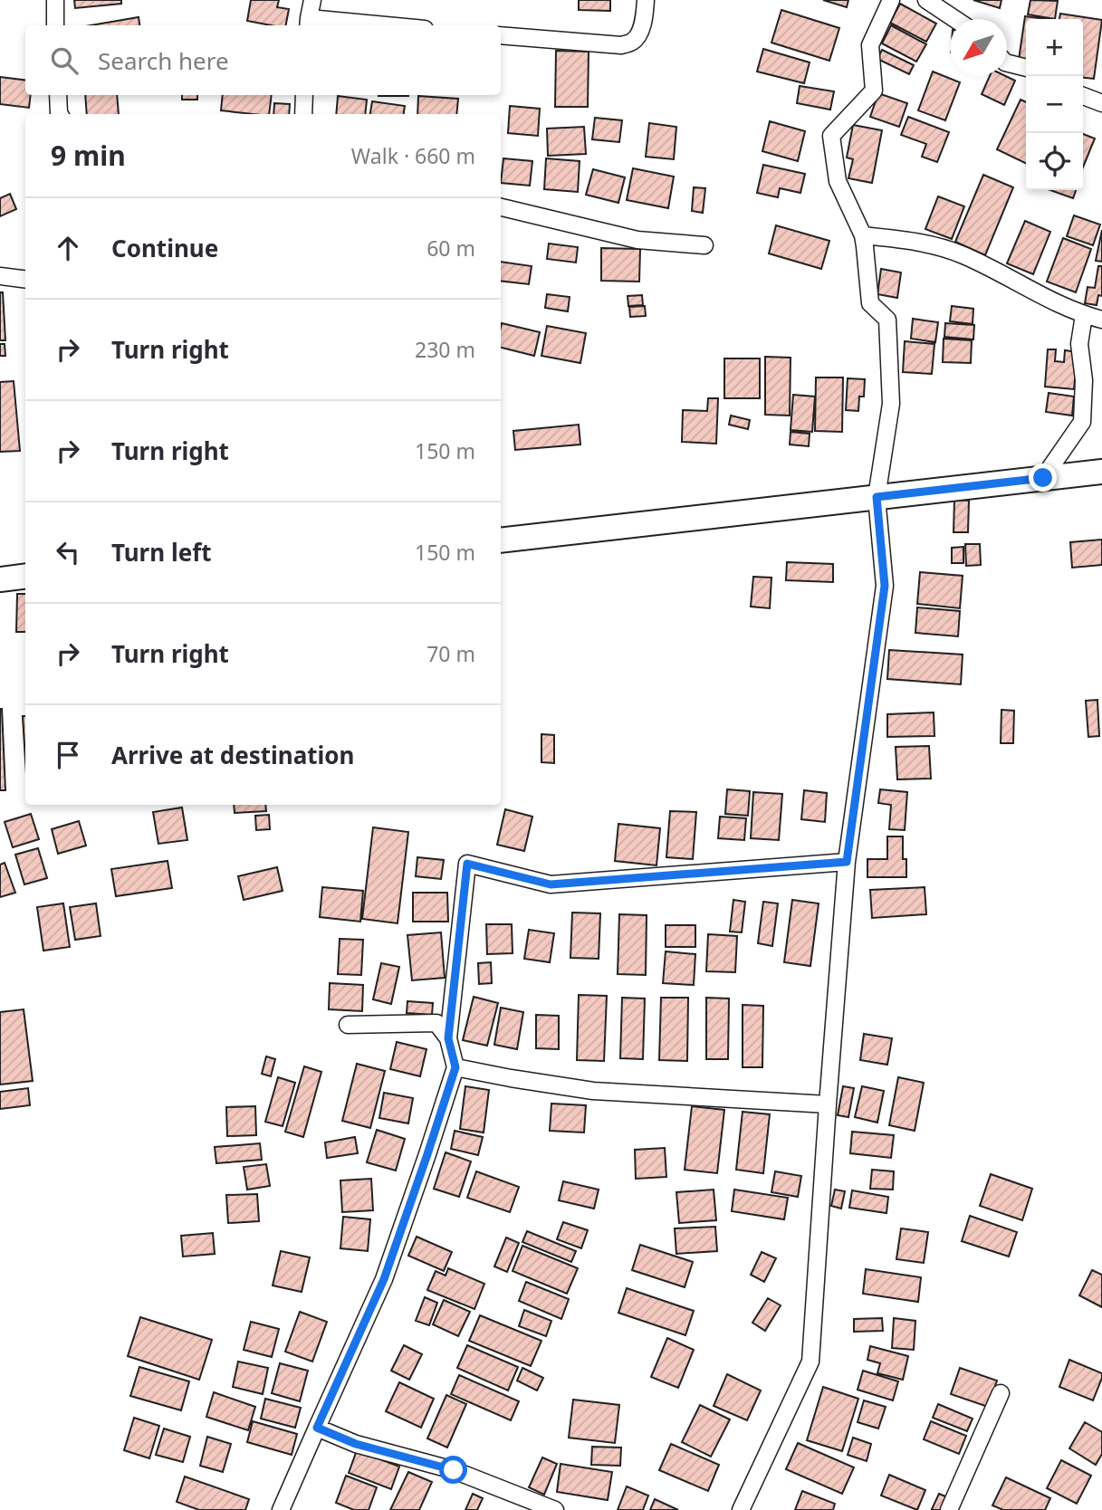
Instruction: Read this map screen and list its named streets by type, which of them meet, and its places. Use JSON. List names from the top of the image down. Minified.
{"north":"bottom left","page":{"map_buttons":["+","−"],"search":"Search here","heading":["9 min","Walk · 660 m"],"list":[["Continue","60 m"],["Turn right","230 m"],["Turn right","150 m"],["Turn left","150 m"],["Turn right","70 m"],"Arrive at destination"]}}
